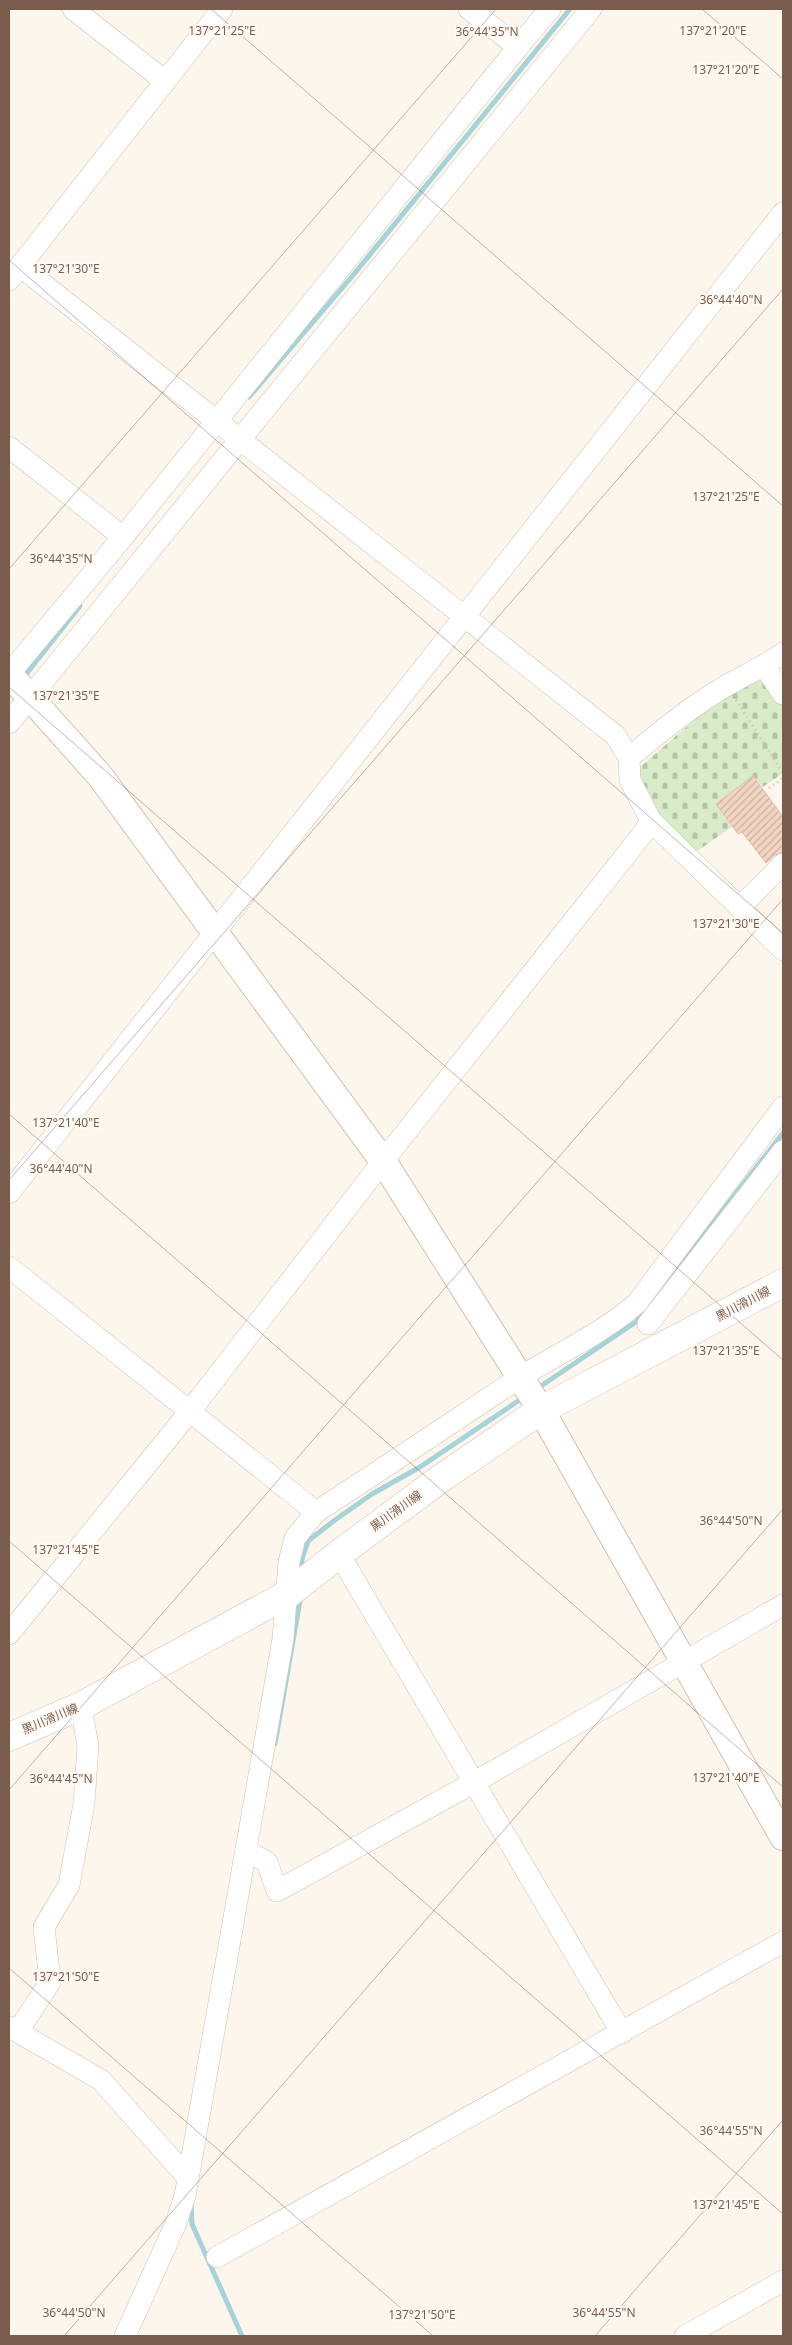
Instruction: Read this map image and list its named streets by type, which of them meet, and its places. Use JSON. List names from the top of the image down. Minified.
{"streets":{"main road":["黒川滑川線"]},"coordinates":["137°21'25\"E","137°21'20\"E","36°44'35\"N","137°21'30\"E","36°44'40\"N","137°21'35\"E","137°21'40\"E","36°44'50\"N","137°21'45\"E","36°44'45\"N","137°21'50\"E","36°44'55\"N"]}
